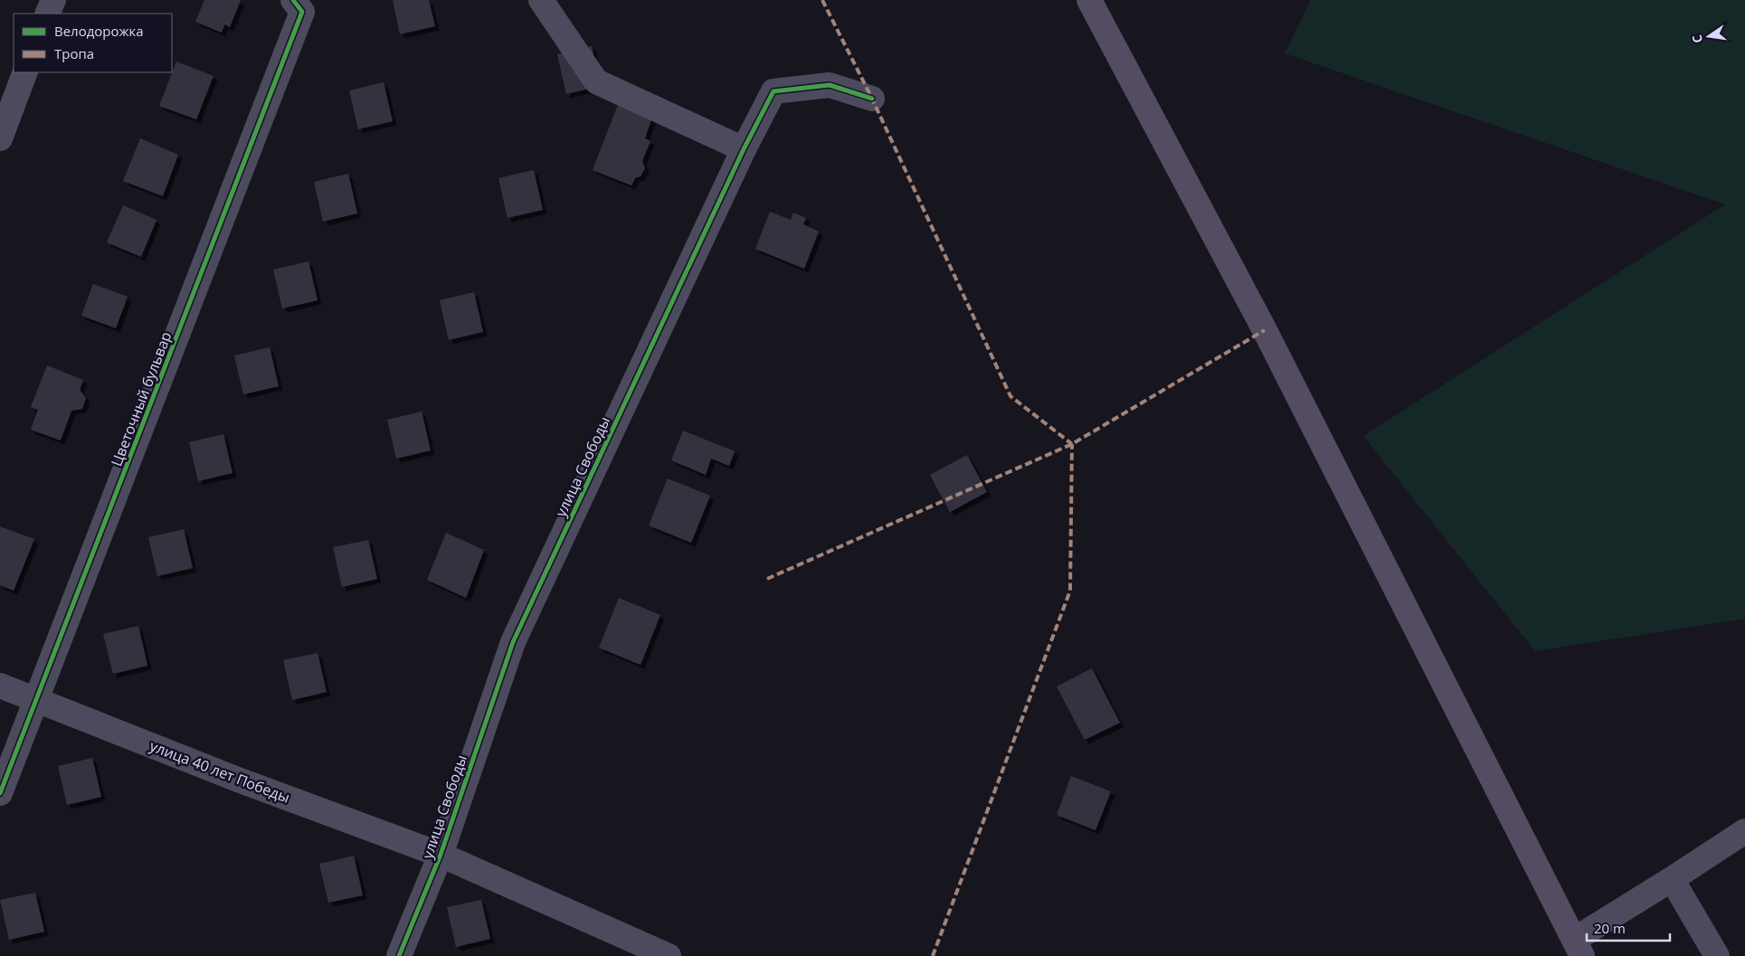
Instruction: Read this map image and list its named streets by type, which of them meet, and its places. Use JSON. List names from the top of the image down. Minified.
{"streets":{"street":["Цветочный бульвар","улица Свободы","улица 40 лет Победы"]},"crossings":[["Цветочный бульвар","улица 40 лет Победы"],["улица Свободы","улица 40 лет Победы"]],"legend":["Велодорожка","Тропа"],"scale_bar":"20 m","north":"left"}
